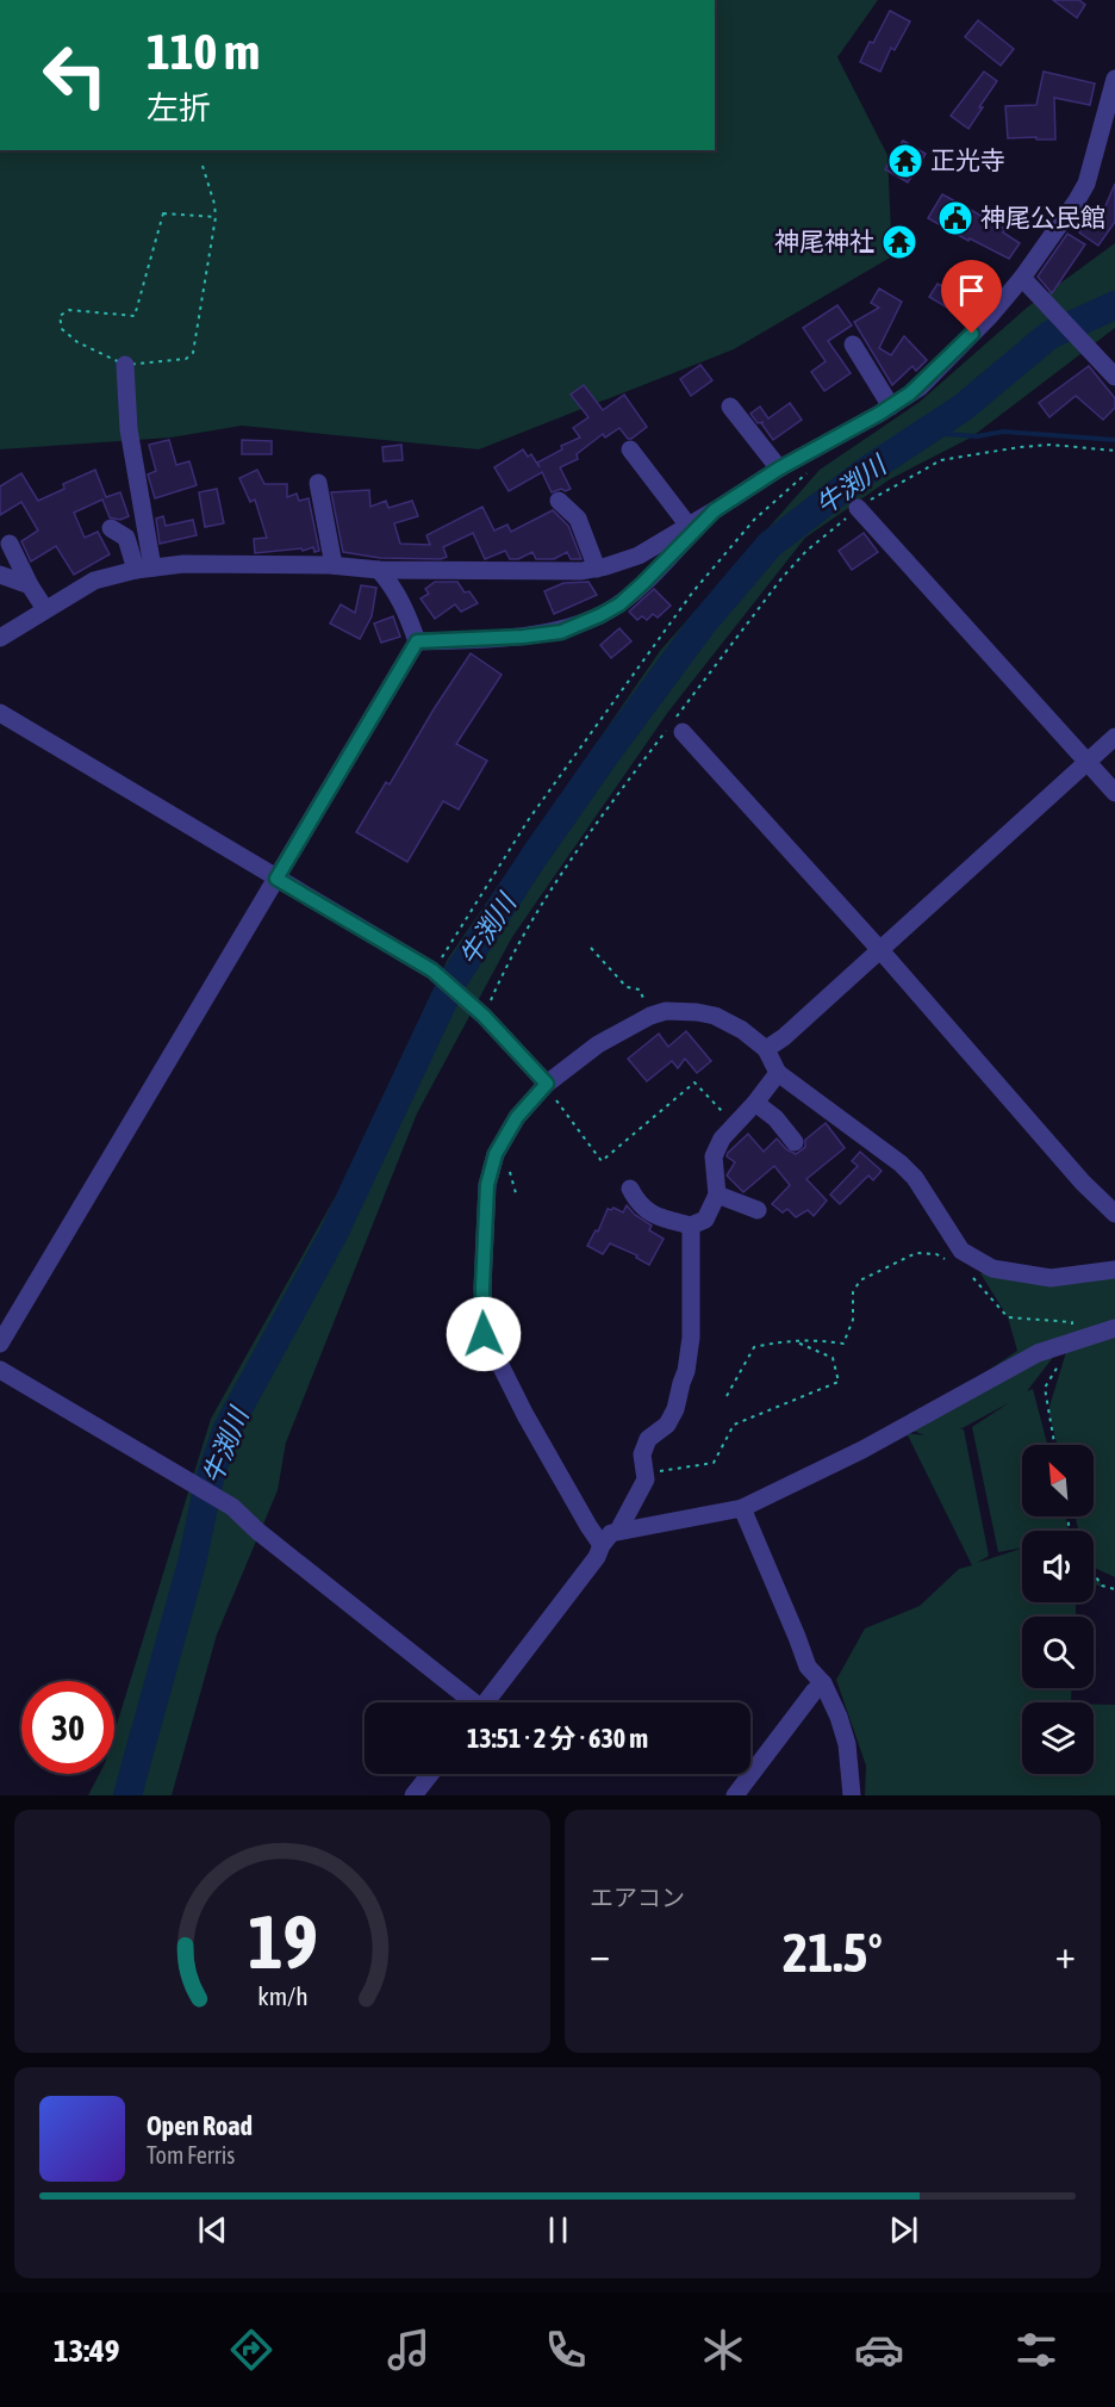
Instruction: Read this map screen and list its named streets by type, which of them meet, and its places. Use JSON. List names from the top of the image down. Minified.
{"water":["牛渕川"],"places":{"temple":["正光寺","神尾神社"],"public building":["神尾公民館"]},"north":"top left","page":{"turn":["110 m","左折"],"limit":"30","trip":"13:51 · 2 分 · 630 m","tile":"エアコン","heat":["−","21.5°","+"],"song":["Open Road","Tom Ferris"],"tabs":"13:49","gauge":["19","km/h"]}}
